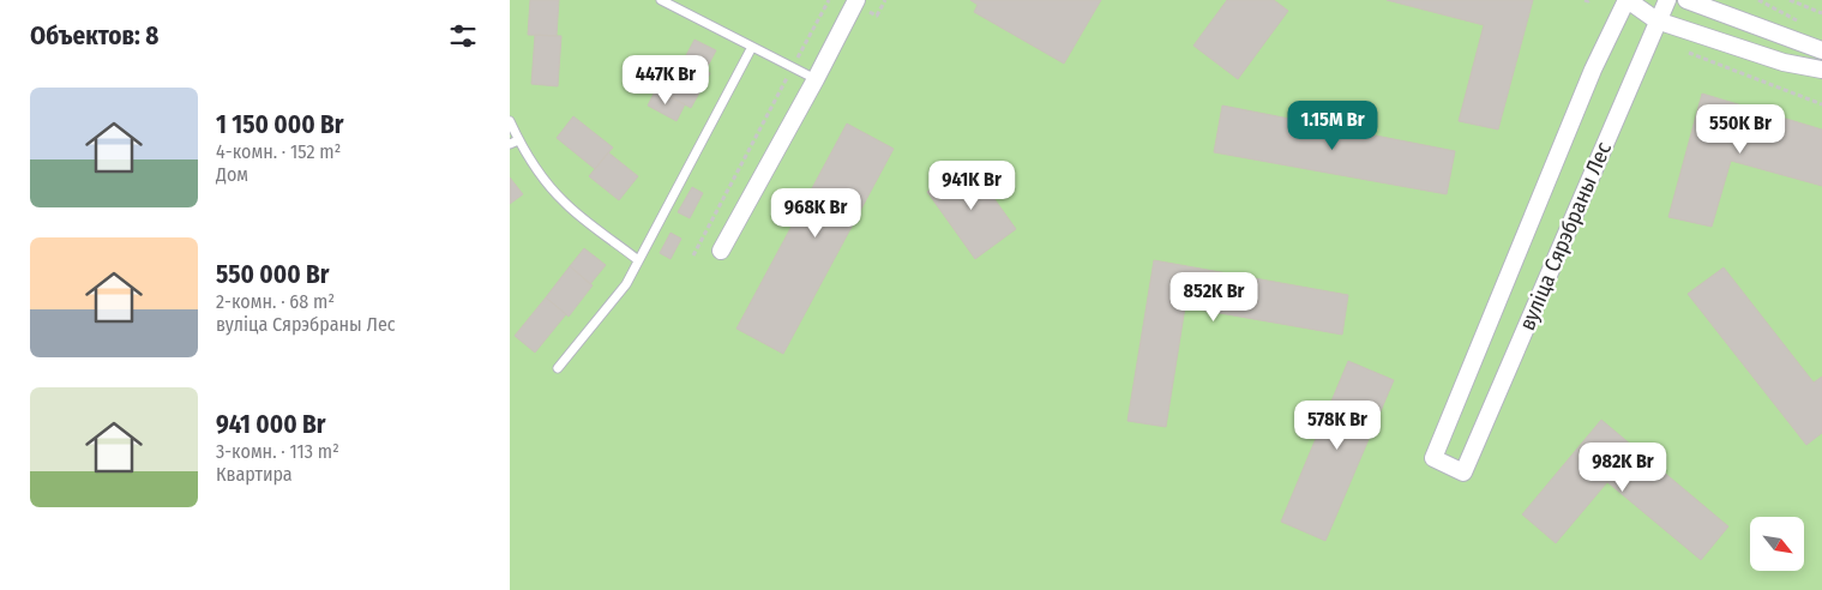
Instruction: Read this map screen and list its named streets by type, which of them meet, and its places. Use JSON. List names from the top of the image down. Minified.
{"streets":{"street":["вуліца Сярэбраны Лес"]},"north":"bottom right","page":{"heading":"Объектов: 8","price":["447K Br","1.15M Br","550K Br","941K Br","968K Br","852K Br","578K Br","982K Br"],"list":[{"name":"1 150 000 Br","note":"4-комн. · 152 m² · Дом"},{"name":"550 000 Br","note":"2-комн. · 68 m² · вуліца Сярэбраны Лес"},{"name":"941 000 Br","note":"3-комн. · 113 m² · Квартира"}]}}
